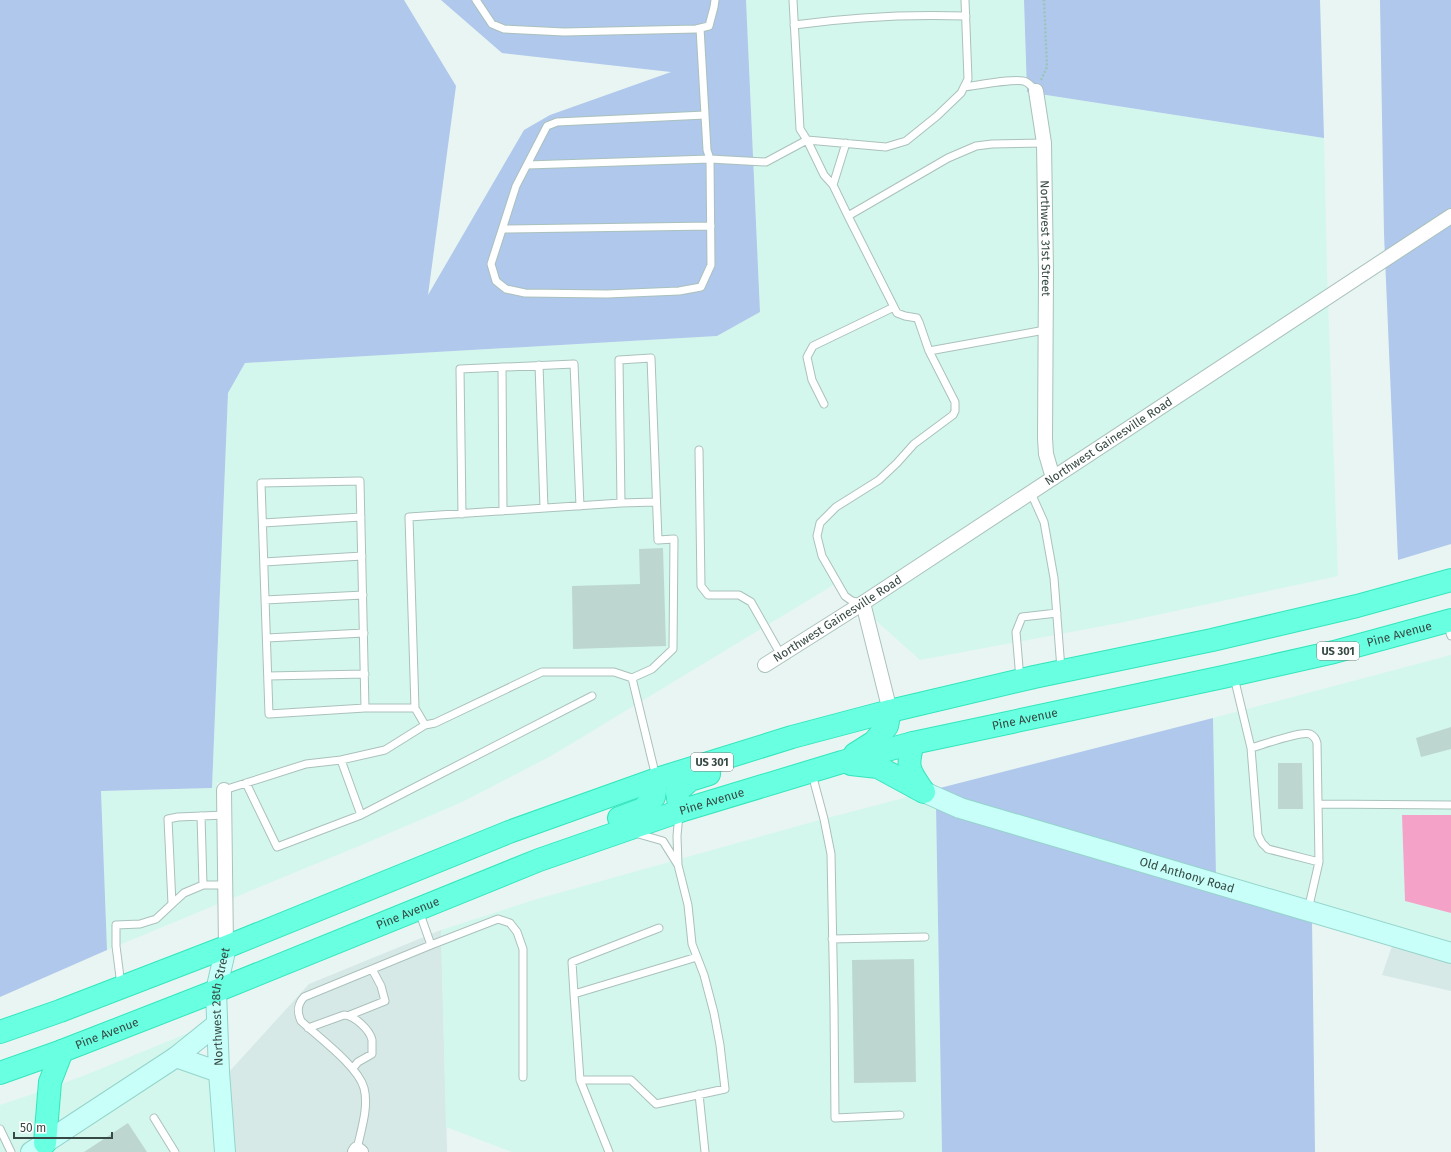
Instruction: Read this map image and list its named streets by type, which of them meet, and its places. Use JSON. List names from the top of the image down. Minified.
{"streets":{"highway":["Pine Avenue","US 301"],"street":["Northwest 31st Street","Northwest Gainesville Road","Old Anthony Road","Northwest 28th Street"]},"crossings":[["Northwest 31st Street","Northwest Gainesville Road"],["Pine Avenue","Northwest 28th Street"],["US 301","Northwest 28th Street"]],"scale_bar":"50 m"}
